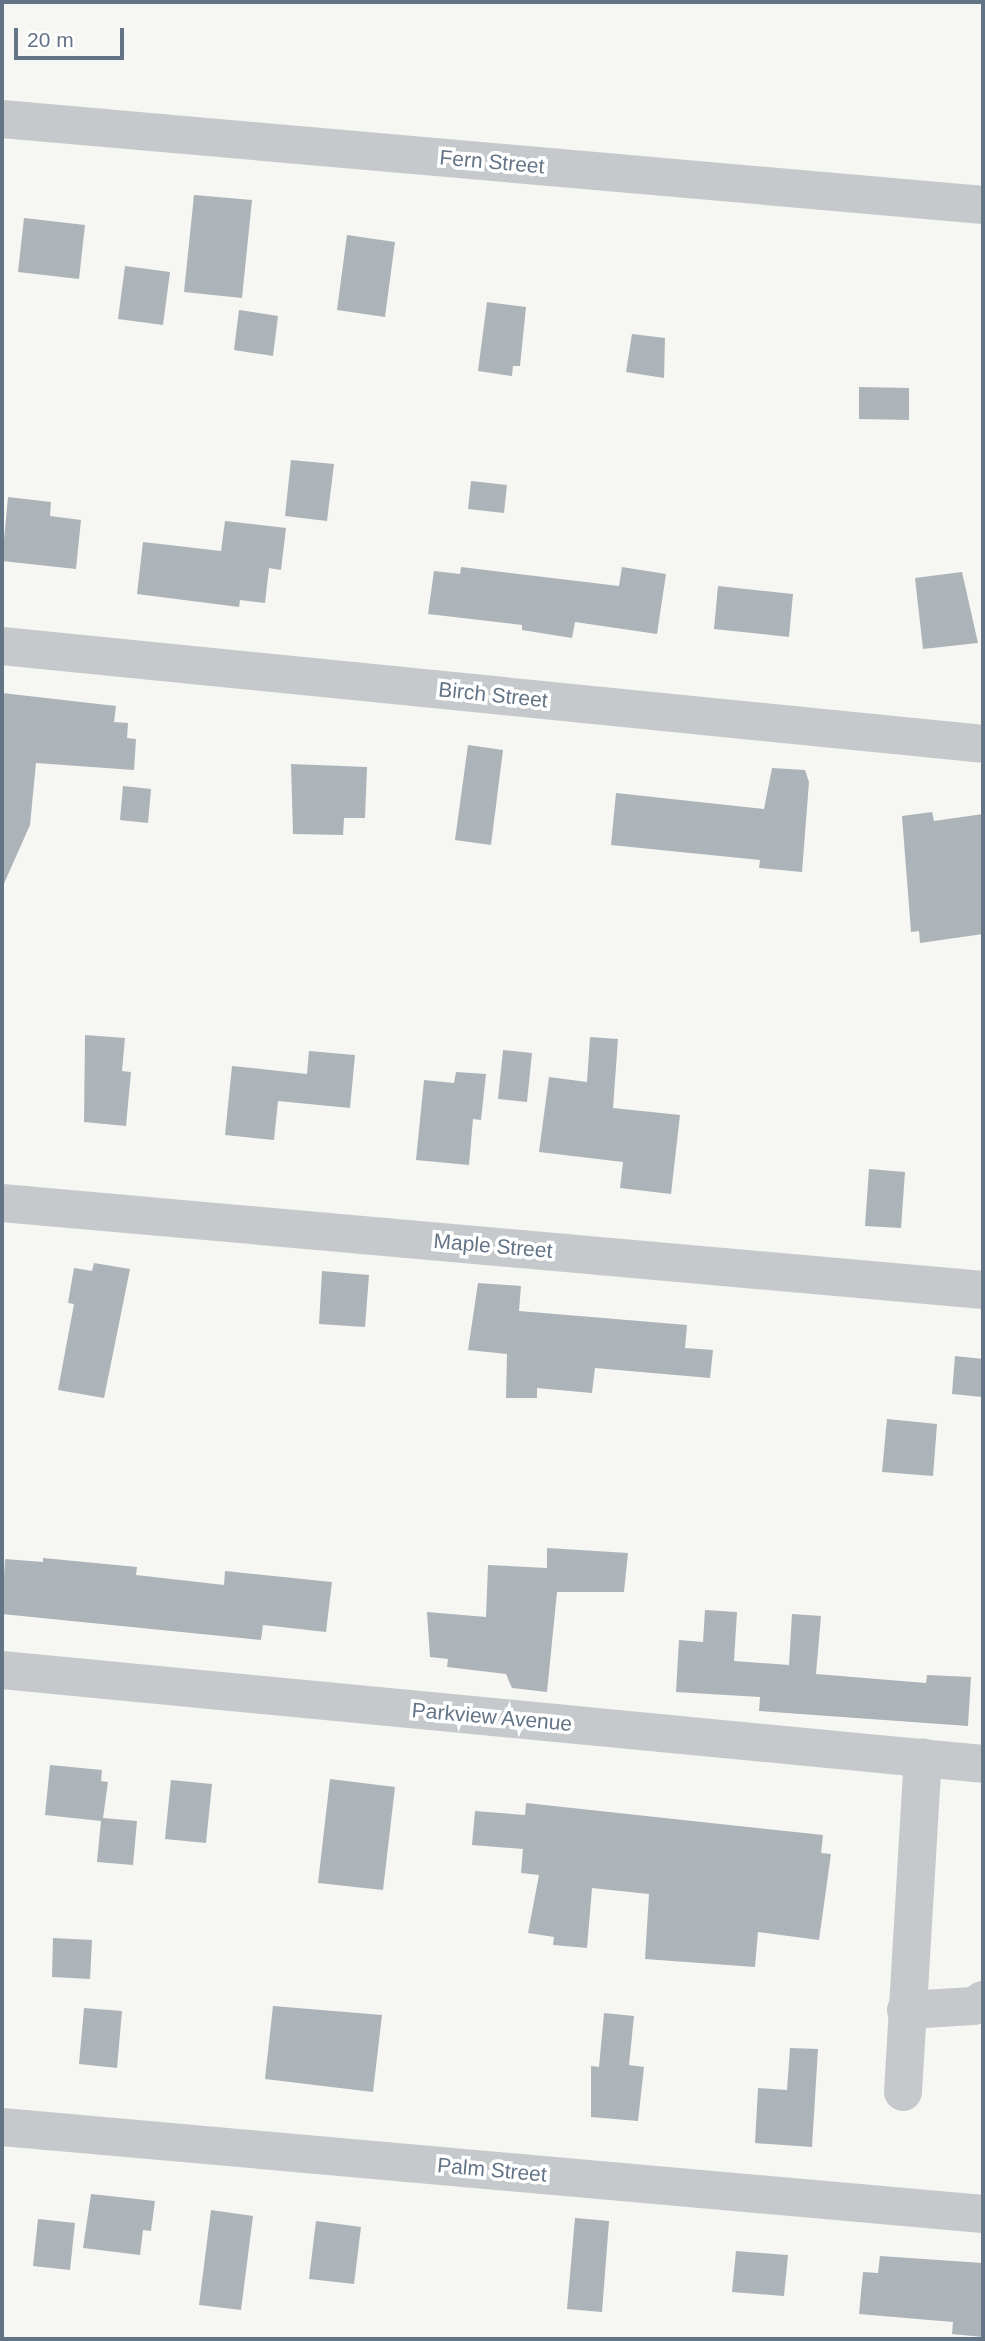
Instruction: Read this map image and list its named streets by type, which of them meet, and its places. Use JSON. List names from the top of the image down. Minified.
{"streets":{"street":["Fern Street","Birch Street","Maple Street","Parkview Avenue","Palm Street"]},"scale_bar":"20 m"}
